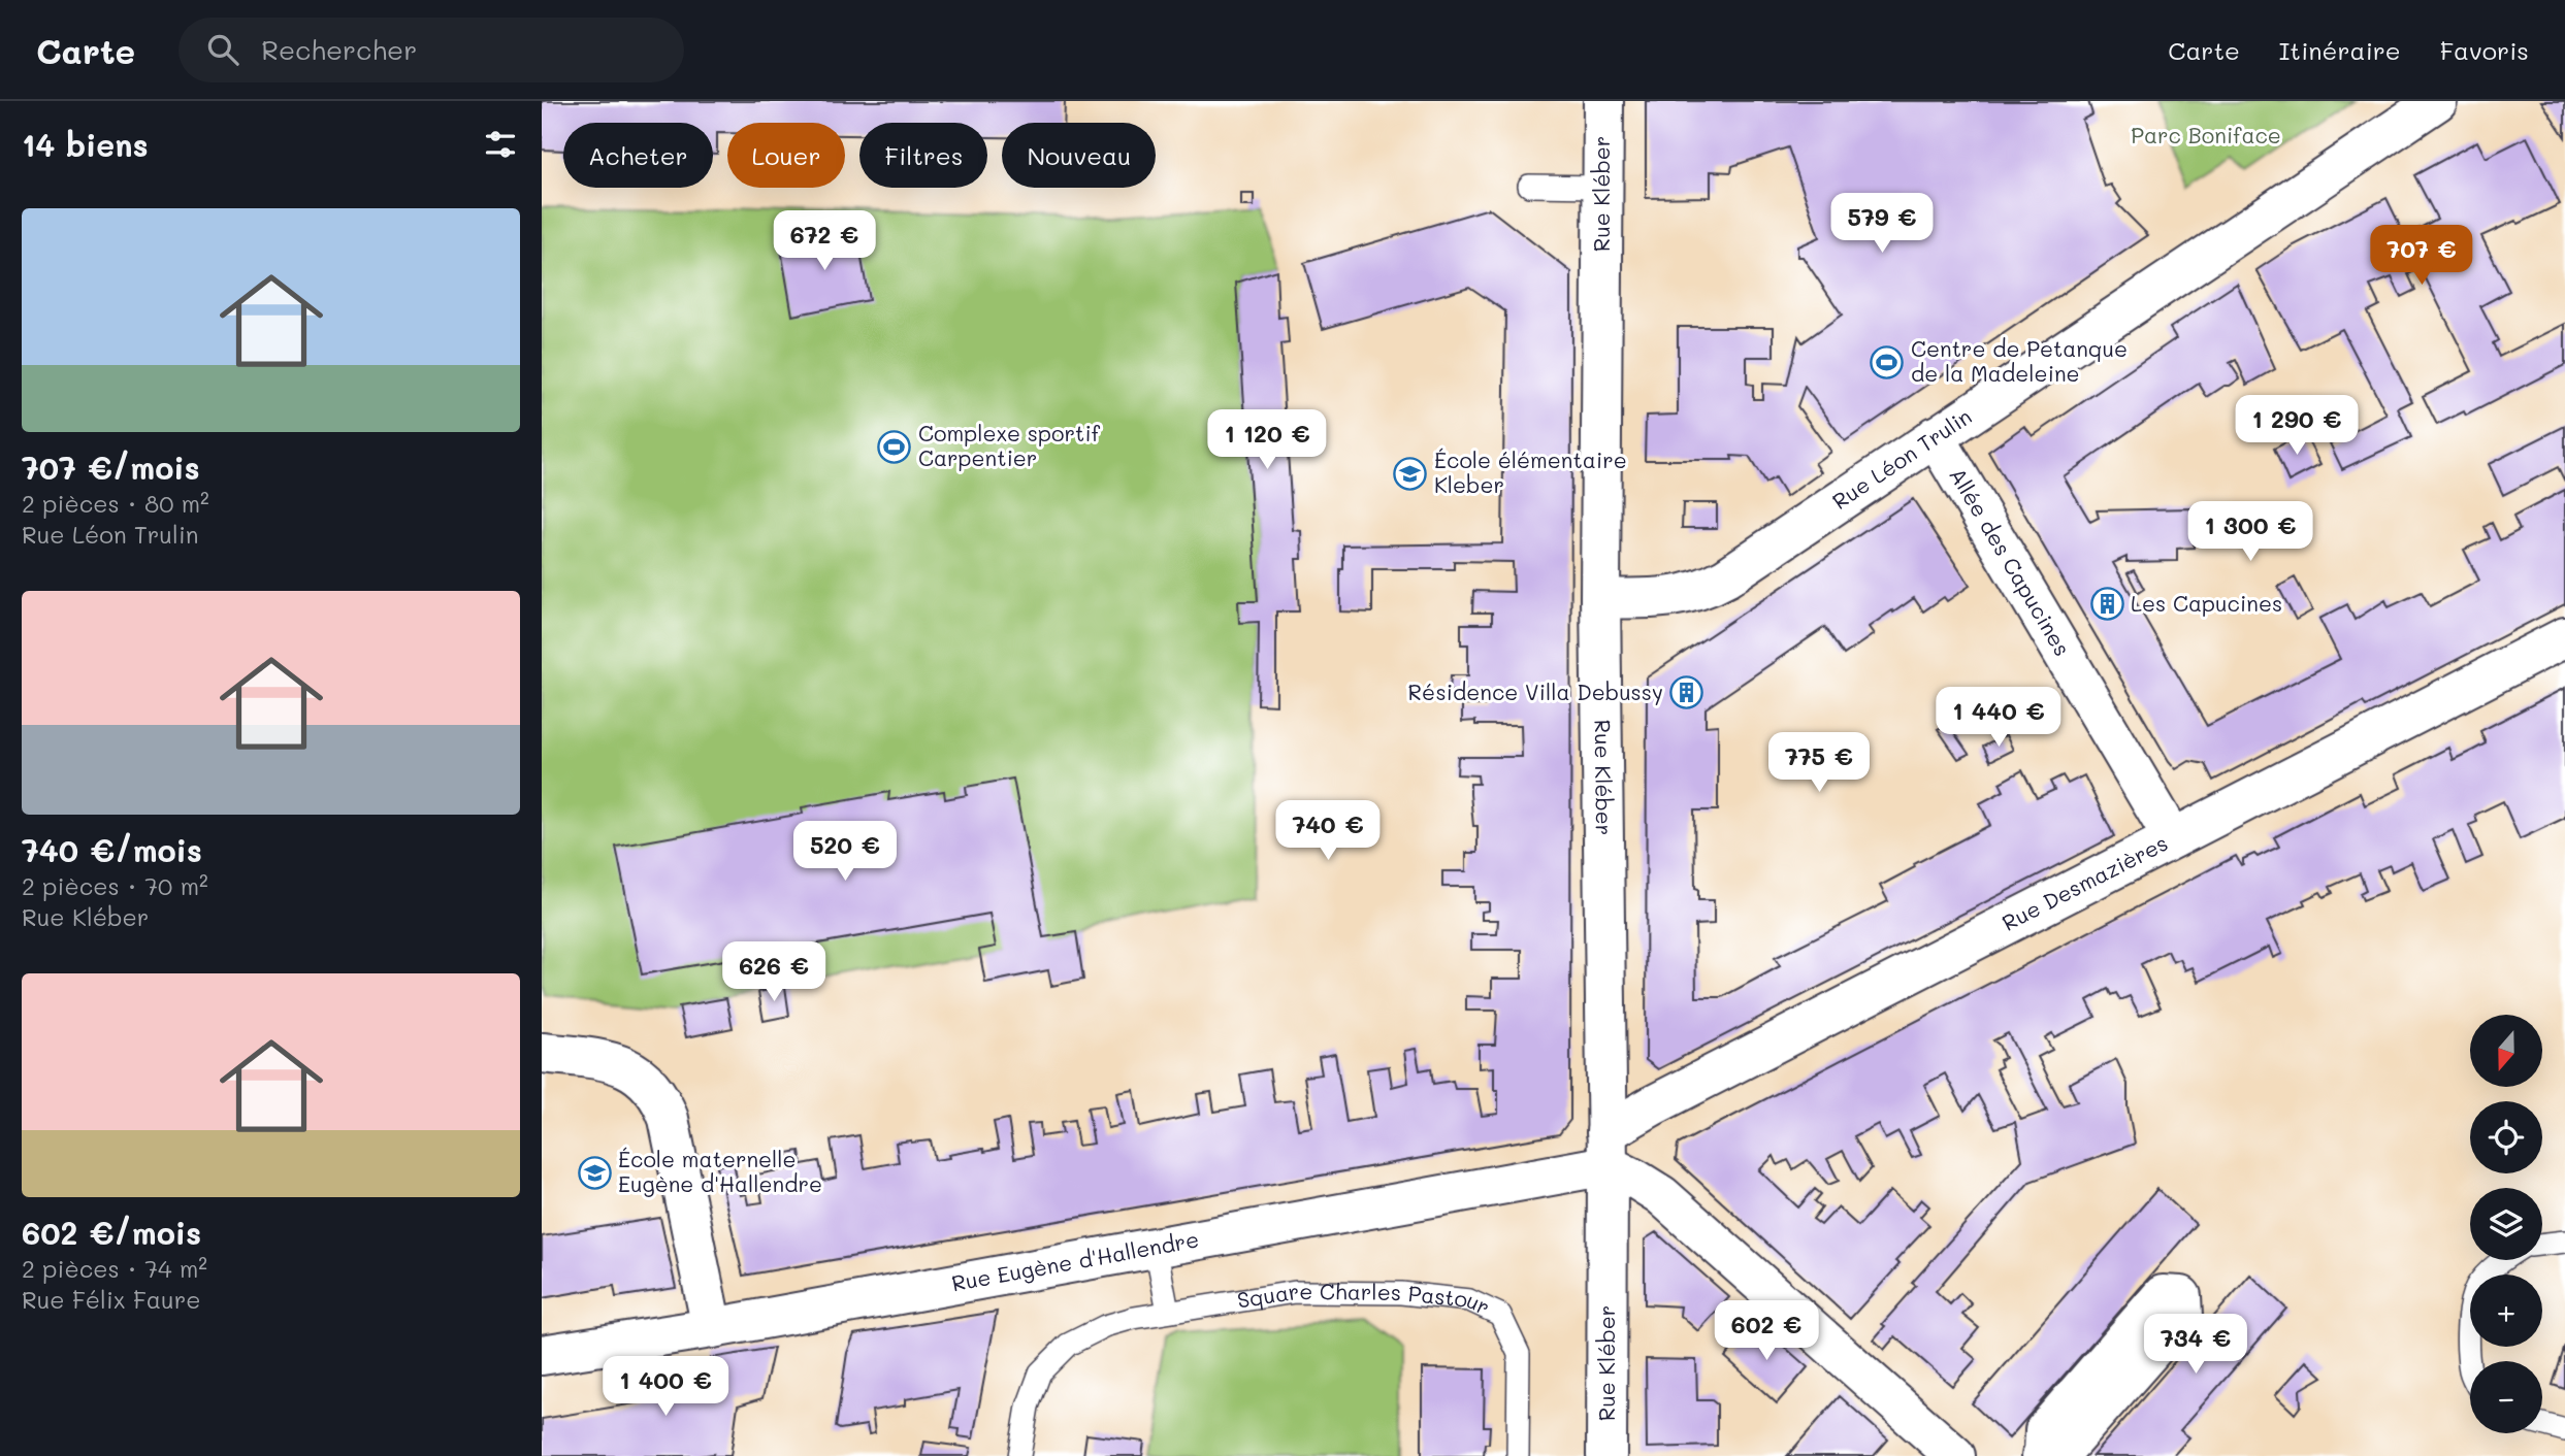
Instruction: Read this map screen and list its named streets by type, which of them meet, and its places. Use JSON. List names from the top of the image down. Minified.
{"streets":{"street":["Rue Kléber","Rue Léon Trulin","Allée des Capucines","Rue Desmazières","Rue Eugène d'Hallendre"],"lane":["Square Charles Pastour"]},"crossings":[["Rue Kléber","Rue Léon Trulin"],["Rue Kléber","Rue Desmazières"],["Rue Kléber","Rue Eugène d'Hallendre"],["Rue Léon Trulin","Allée des Capucines"],["Allée des Capucines","Rue Desmazières"],["Rue Desmazières","Rue Eugène d'Hallendre"]],"parks":["Parc Boniface"],"places":{"sports":["Centre de Petanque de la Madeleine","Complexe sportif Carpentier"],"school or university":["École élémentaire Kleber","École maternelle Eugène d'Hallendre"],"building":["Les Capucines","Résidence Villa Debussy"]},"north":"bottom","page":{"header":"Carte","search":"Rechercher","nav":["Carte","Itinéraire","Favoris"],"heading":"14 biens","chip":["Acheter","Louer","Filtres","Nouveau"],"list":[{"name":"707 €/mois","note":"2 pièces · 80 m² · Rue Léon Trulin"},{"name":"740 €/mois","note":"2 pièces · 70 m² · Rue Kléber"},{"name":"602 €/mois","note":"2 pièces · 74 m² · Rue Félix Faure"}],"price":["579 €","672 €","707 €","1 290 €","1 120 €","1 300 €","1 440 €","775 €","740 €","520 €","626 €","602 €","734 €","1 400 €"],"map_buttons":["+","−"]}}
